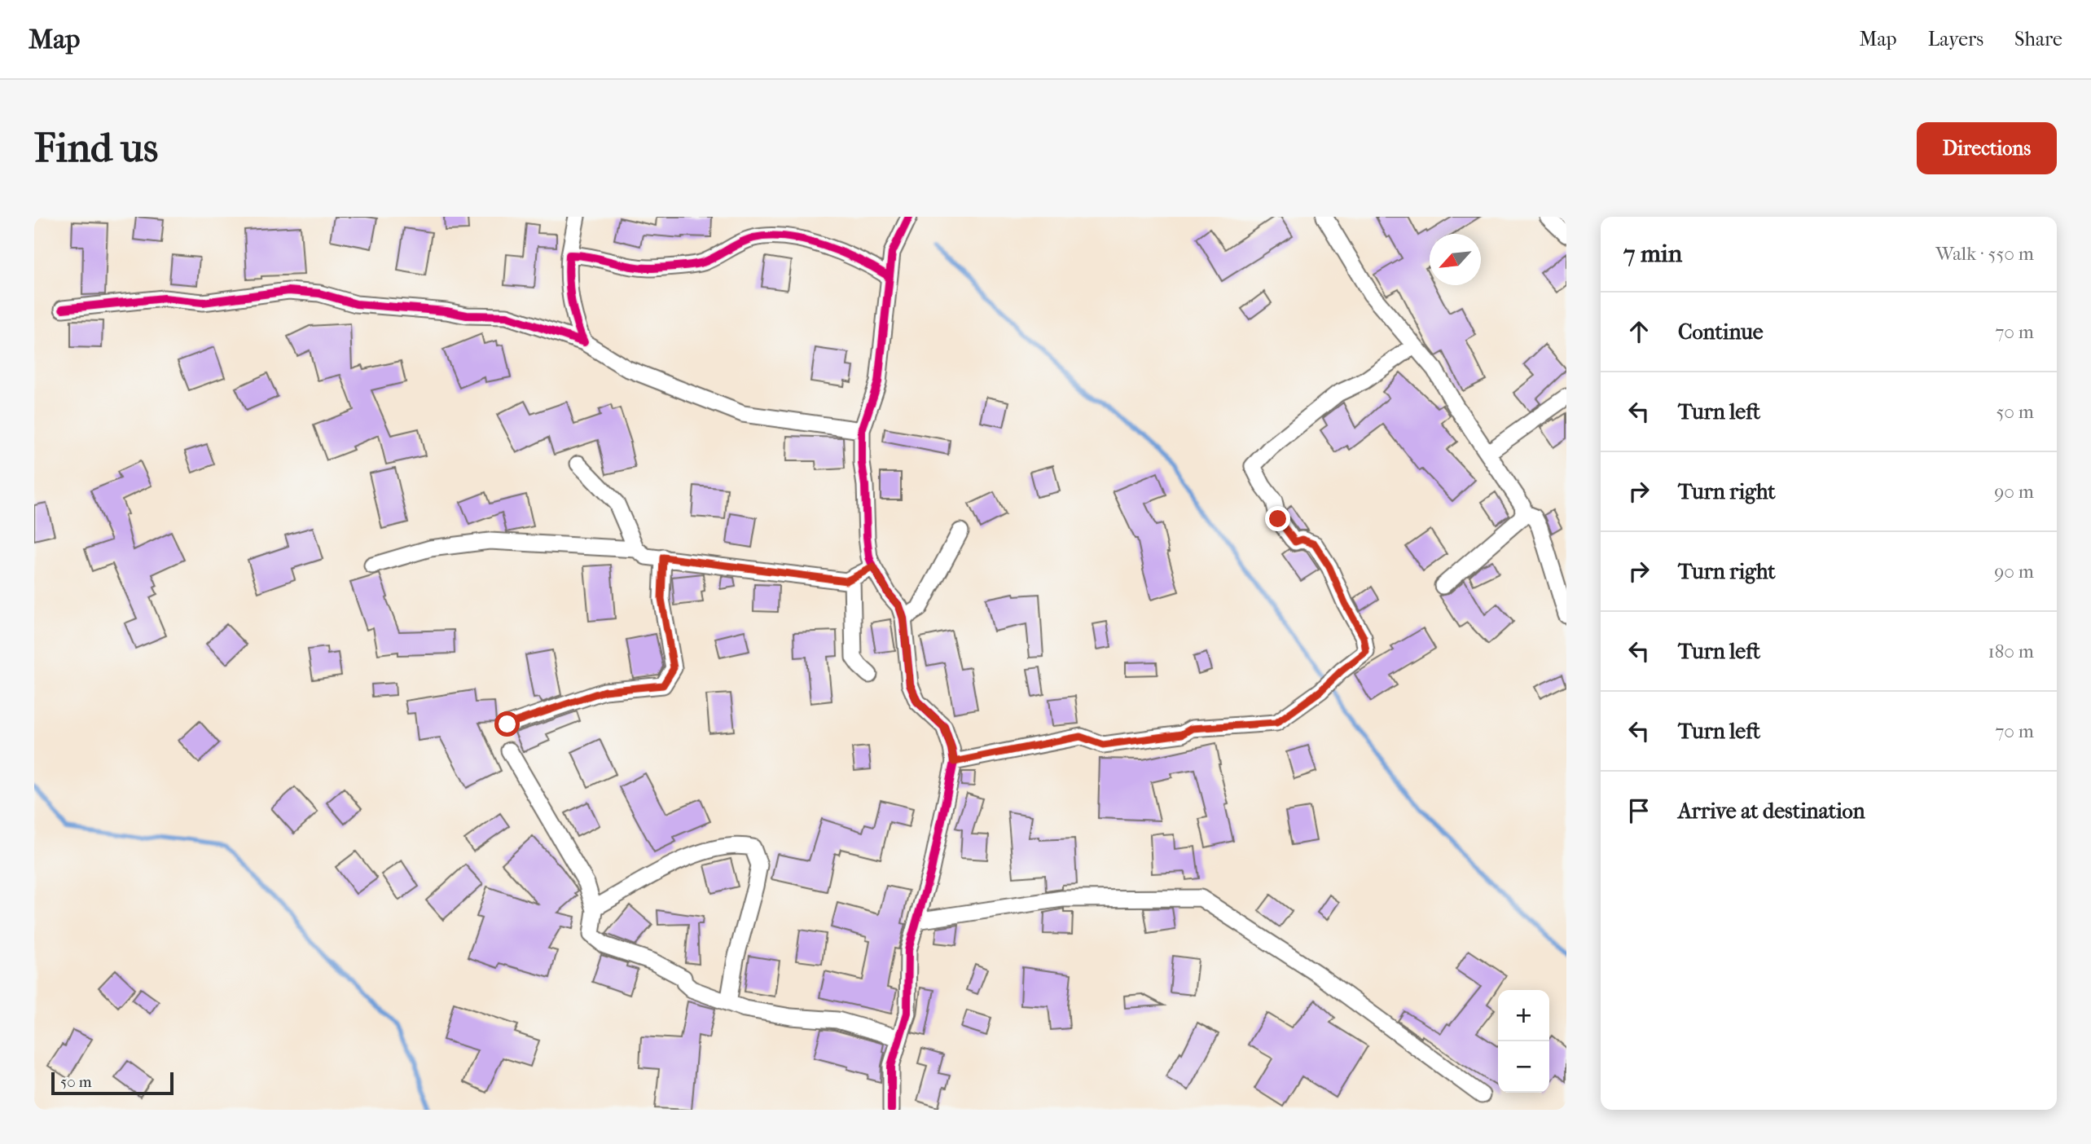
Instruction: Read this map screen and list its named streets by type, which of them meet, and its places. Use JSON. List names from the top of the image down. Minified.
{"scale_bar":"50 m","north":"bottom left","page":{"header":"Map","nav":["Map","Layers","Share"],"buttons":"Directions","title":"Find us","heading":["7 min","Walk · 550 m"],"list":[["Continue","70 m"],["Turn left","50 m"],["Turn right","90 m"],["Turn right","90 m"],["Turn left","180 m"],["Turn left","70 m"],"Arrive at destination"],"map_buttons":["+","−"],"scale":"50 m"}}
